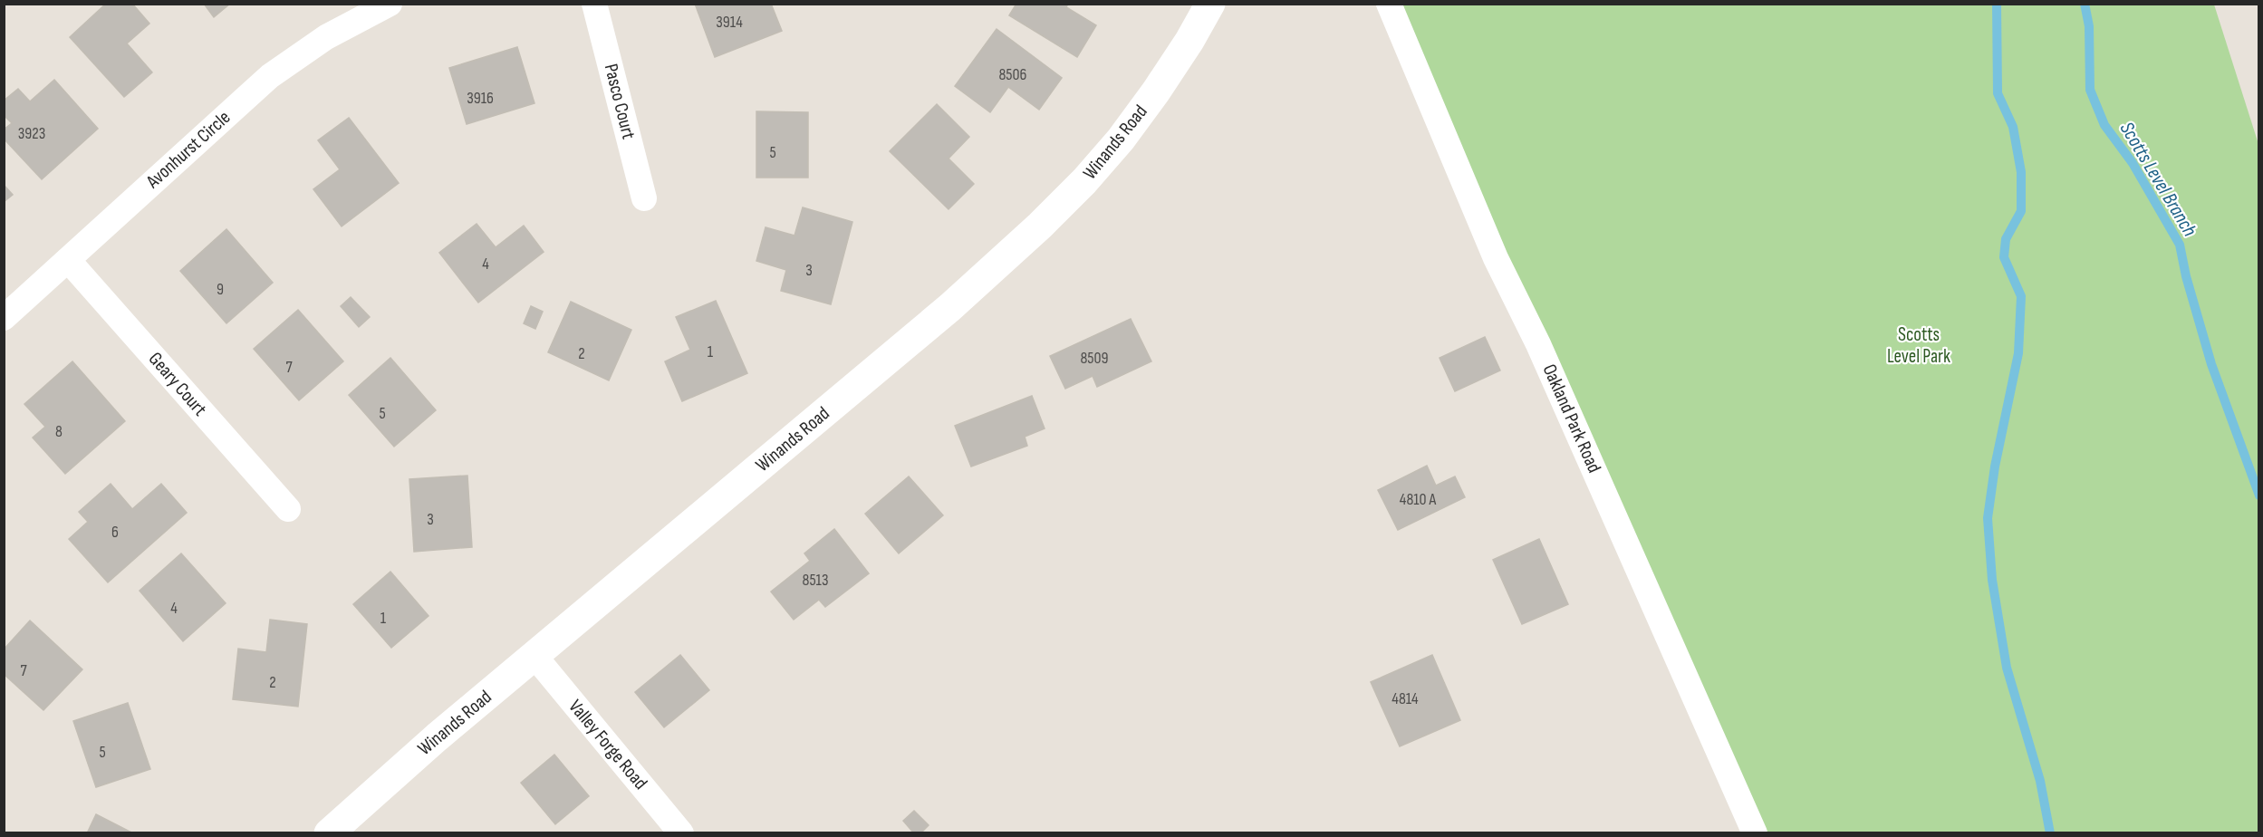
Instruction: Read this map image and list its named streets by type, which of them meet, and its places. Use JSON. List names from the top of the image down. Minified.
{"streets":{"street":["Pasco Court","Winands Road","Avonhurst Circle","Geary Court","Oakland Park Road","Valley Forge Road"]},"crossings":[["Winands Road","Valley Forge Road"],["Avonhurst Circle","Geary Court"]],"water":["Scotts Level Branch"],"parks":["Scotts Level Park"],"house_numbers":["3914","8506","3916","3923","5","4","3","9","1","2","8509","7","5","8","4810 A","3","6","8513","4","1","7","2","4814","5"]}
